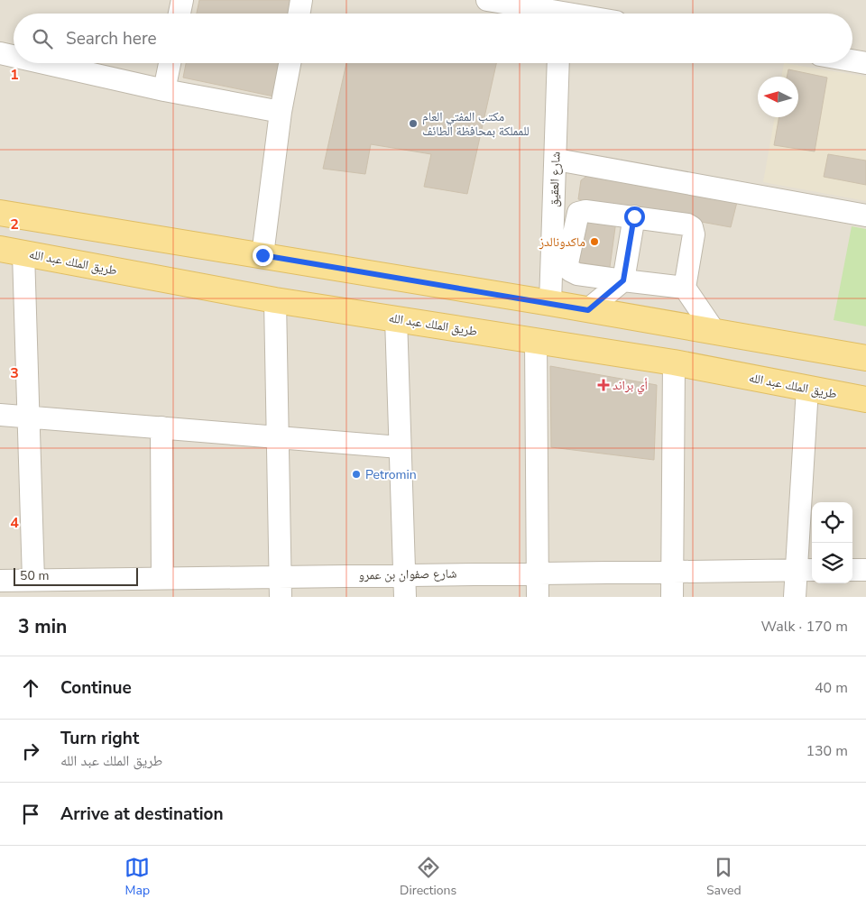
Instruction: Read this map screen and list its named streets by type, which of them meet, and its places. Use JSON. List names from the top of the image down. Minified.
{"streets":{"main road":["طريق الملك عبد الله"],"street":["شارع العقيق","شارع صفوان بن عمرو"]},"places":{"other":["مكتب المفتي العام للمملكة بمحافظة الطائف","ماكدونالدز","Petromin"],"health":["أي براند"]},"scale_bar":"50 m","north":"left","page":{"search":"Search here","scale":"50 m","heading":["3 min","Walk · 170 m"],"list":[["Continue","40 m"],["Turn right","طريق الملك عبد الله","130 m"],"Arrive at destination"],"nav":["Map","Directions","Saved"]},"grid":{"rows":["1","2","3","4"]}}
